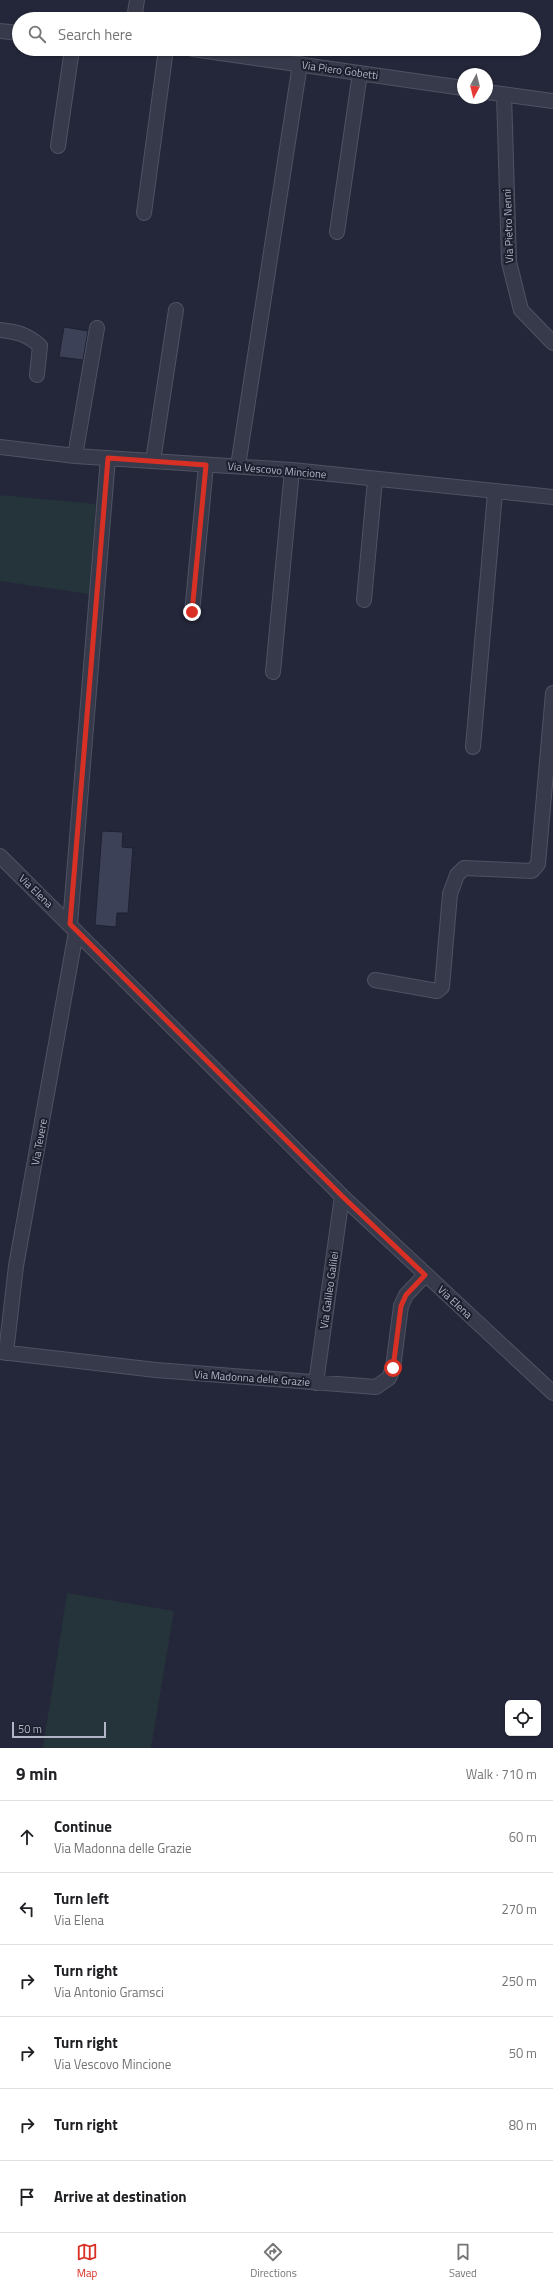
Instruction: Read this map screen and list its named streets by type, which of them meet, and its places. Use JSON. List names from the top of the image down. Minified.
{"streets":{"street":["Via Piero Gobetti","Via Pietro Nenni","Via Vescovo Mincione","Via Elena","Via Tevere","Via Galileo Galilei","Via Madonna delle Grazie"]},"crossings":[["Via Vescovo Mincione","Via Tevere"],["Via Elena","Via Tevere"],["Via Elena","Via Galileo Galilei"],["Via Elena","Via Madonna delle Grazie"],["Via Tevere","Via Madonna delle Grazie"],["Via Galileo Galilei","Via Madonna delle Grazie"]],"scale_bar":"50 m","north":"bottom","page":{"search":"Search here","scale":"50 m","heading":["9 min","Walk · 710 m"],"list":[["Continue","Via Madonna delle Grazie","60 m"],["Turn left","Via Elena","270 m"],["Turn right","Via Antonio Gramsci","250 m"],["Turn right","Via Vescovo Mincione","50 m"],["Turn right","80 m"],"Arrive at destination"],"nav":["Map","Directions","Saved"]}}
